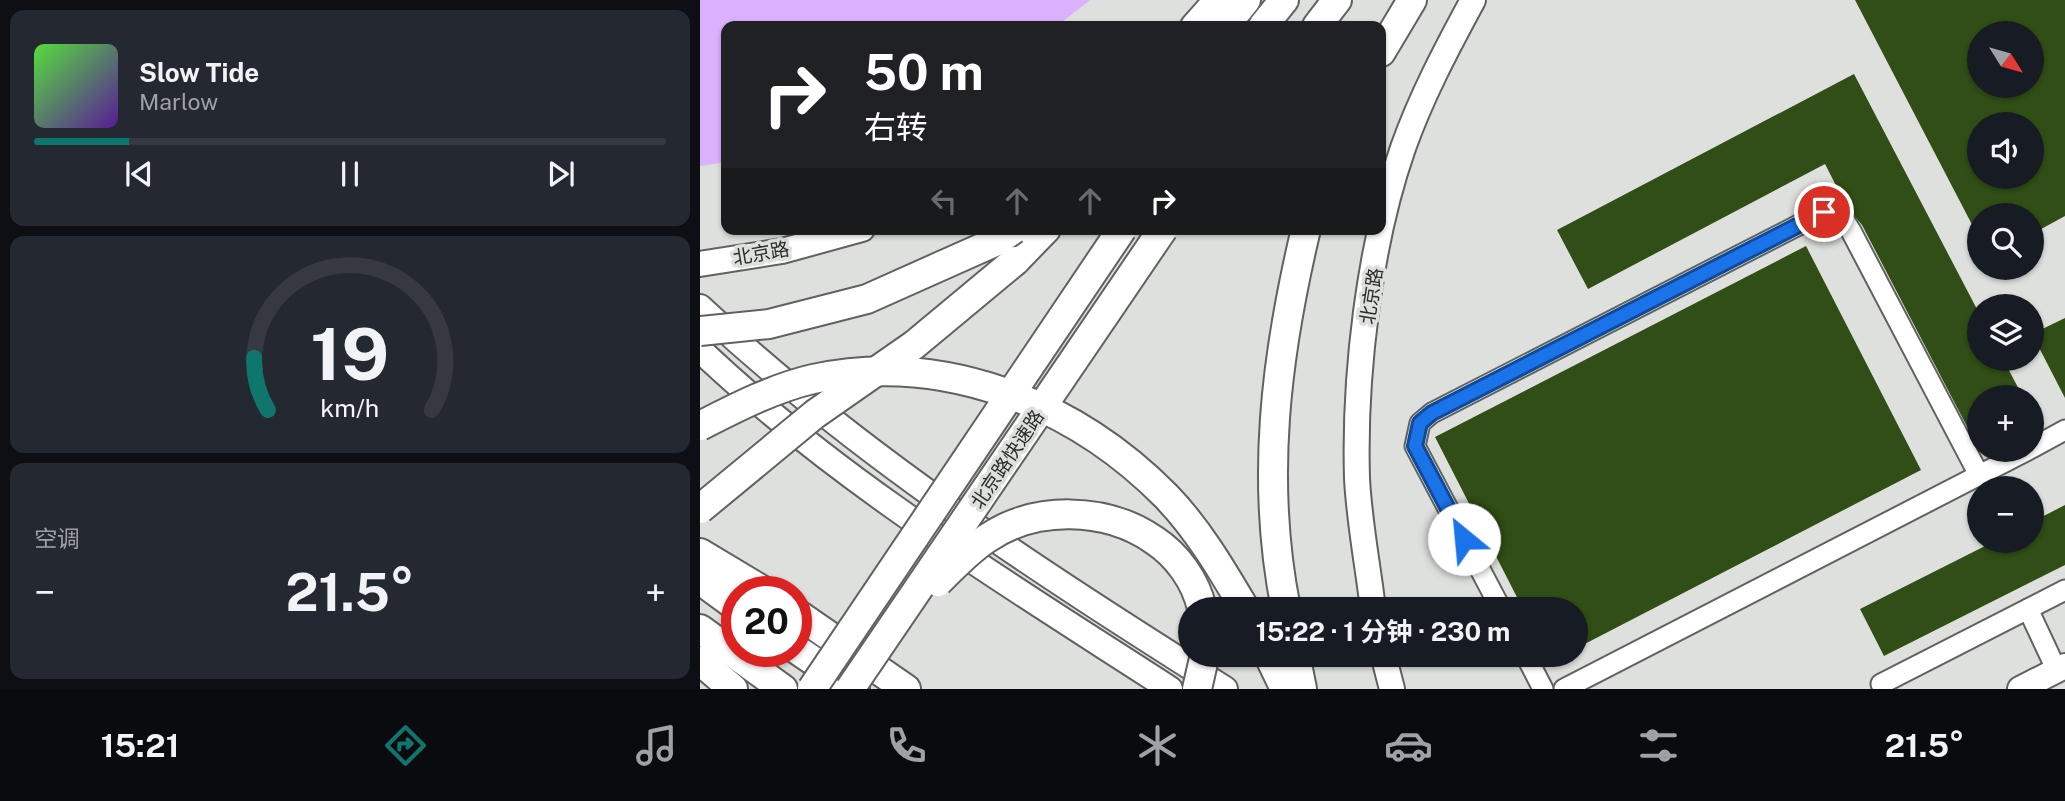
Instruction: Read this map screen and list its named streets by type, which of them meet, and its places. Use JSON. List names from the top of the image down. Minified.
{"streets":{"highway":["北京路快速路"],"main road":["北京路"]},"north":"bottom right","page":{"map_buttons":["+","−"],"turn":["50 m","右转"],"song":["Slow Tide","Marlow"],"tile":"空调","heat":["−","21.5°","+"],"limit":"20","trip":"15:22 · 1 分钟 · 230 m","tabs":["15:21","21.5°"],"gauge":["19","km/h"]}}
